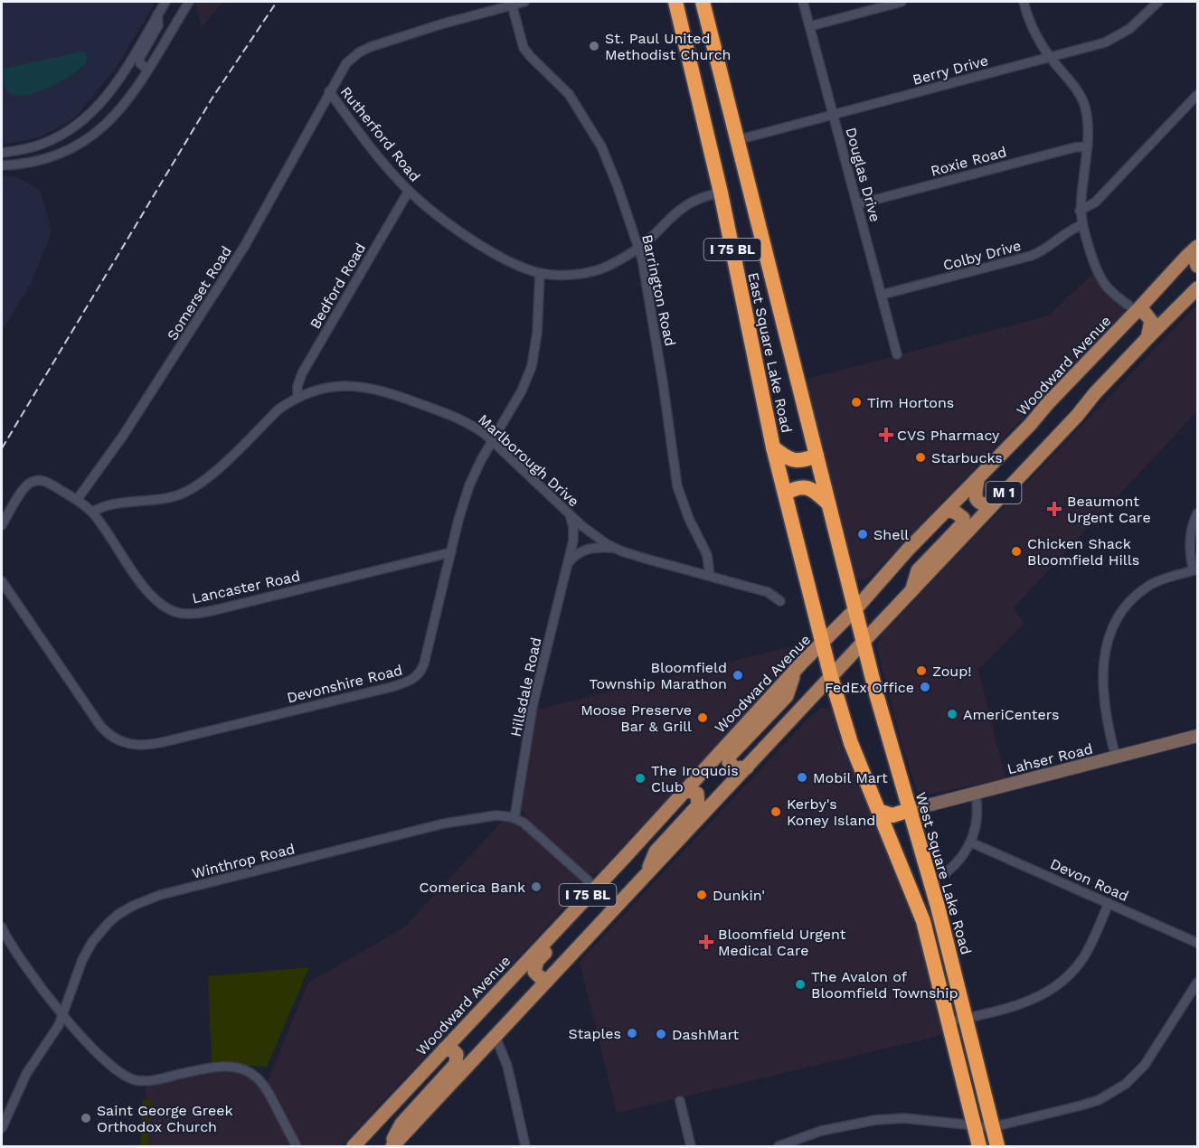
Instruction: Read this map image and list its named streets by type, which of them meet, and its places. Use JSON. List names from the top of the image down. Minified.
{"streets":{"highway":["I 75 BL","East Square Lake Road","West Square Lake Road"],"main road":["Woodward Avenue","M 1"],"street":["Berry Drive","Rutherford Road","Roxie Road","Douglas Drive","Colby Drive","Bedford Road","Barrington Road","Somerset Road","Marlborough Drive","Lancaster Road","Devonshire Road","Hillsdale Road","Lahser Road","Winthrop Road","Devon Road"]},"crossings":[["Berry Drive","Douglas Drive"],["Berry Drive","East Square Lake Road"],["Rutherford Road","Bedford Road"],["Rutherford Road","Barrington Road"],["Rutherford Road","Somerset Road"],["Rutherford Road","East Square Lake Road"],["Rutherford Road","Devonshire Road"],["Roxie Road","Douglas Drive"],["Douglas Drive","Colby Drive"],["I 75 BL","East Square Lake Road"],["I 75 BL","M 1"],["I 75 BL","West Square Lake Road"],["Bedford Road","Marlborough Drive"],["Barrington Road","Somerset Road"],["Barrington Road","Marlborough Drive"],["Somerset Road","Lancaster Road"],["East Square Lake Road","Woodward Avenue"],["East Square Lake Road","M 1"],["East Square Lake Road","West Square Lake Road"],["Marlborough Drive","Lancaster Road"],["Marlborough Drive","Devonshire Road"],["Marlborough Drive","Hillsdale Road"],["M 1","West Square Lake Road"],["Lancaster Road","Devonshire Road"],["Hillsdale Road","Winthrop Road"],["Lahser Road","West Square Lake Road"]],"places":{"other":["St. Paul United Methodist Church","Tim Hortons","Starbucks","Shell","Chicken Shack Bloomfield Hills","Zoup!","Bloomfield Township Marathon","FedEx Office","AmeriCenters","Moose Preserve Bar & Grill","Mobil Mart","The Iroquois Club","Kerby's Koney Island","Comerica Bank","Dunkin'","The Avalon of Bloomfield Township","Staples","DashMart","Saint George Greek Orthodox Church"],"health":["CVS Pharmacy","Beaumont Urgent Care","Bloomfield Urgent Medical Care"]}}
